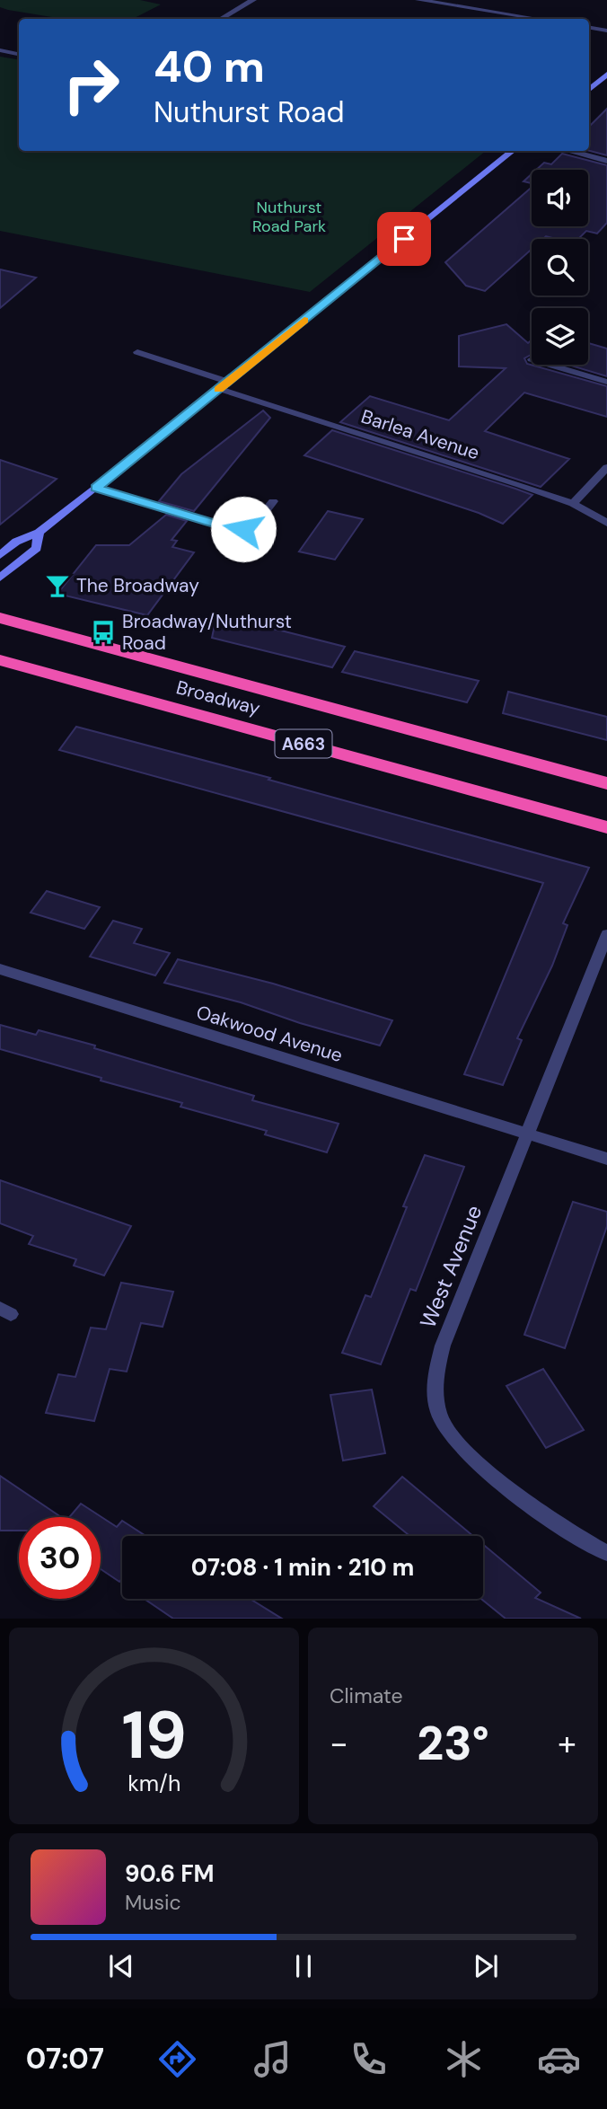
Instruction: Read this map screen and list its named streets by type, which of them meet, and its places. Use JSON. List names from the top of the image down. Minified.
{"streets":{"highway":["Broadway","A663"],"street":["Barlea Avenue","Oakwood Avenue","West Avenue"]},"crossings":[["Oakwood Avenue","West Avenue"]],"parks":["Nuthurst Road Park"],"places":{"bar":["The Broadway"],"bus stop":["Broadway/Nuthurst Road"]},"page":{"turn":["40 m","Nuthurst Road"],"limit":"30","trip":"07:08 · 1 min · 210 m","tile":"Climate","heat":["−","23°","+"],"song":["90.6 FM","Music"],"tabs":"07:07","gauge":["19","km/h"]}}
